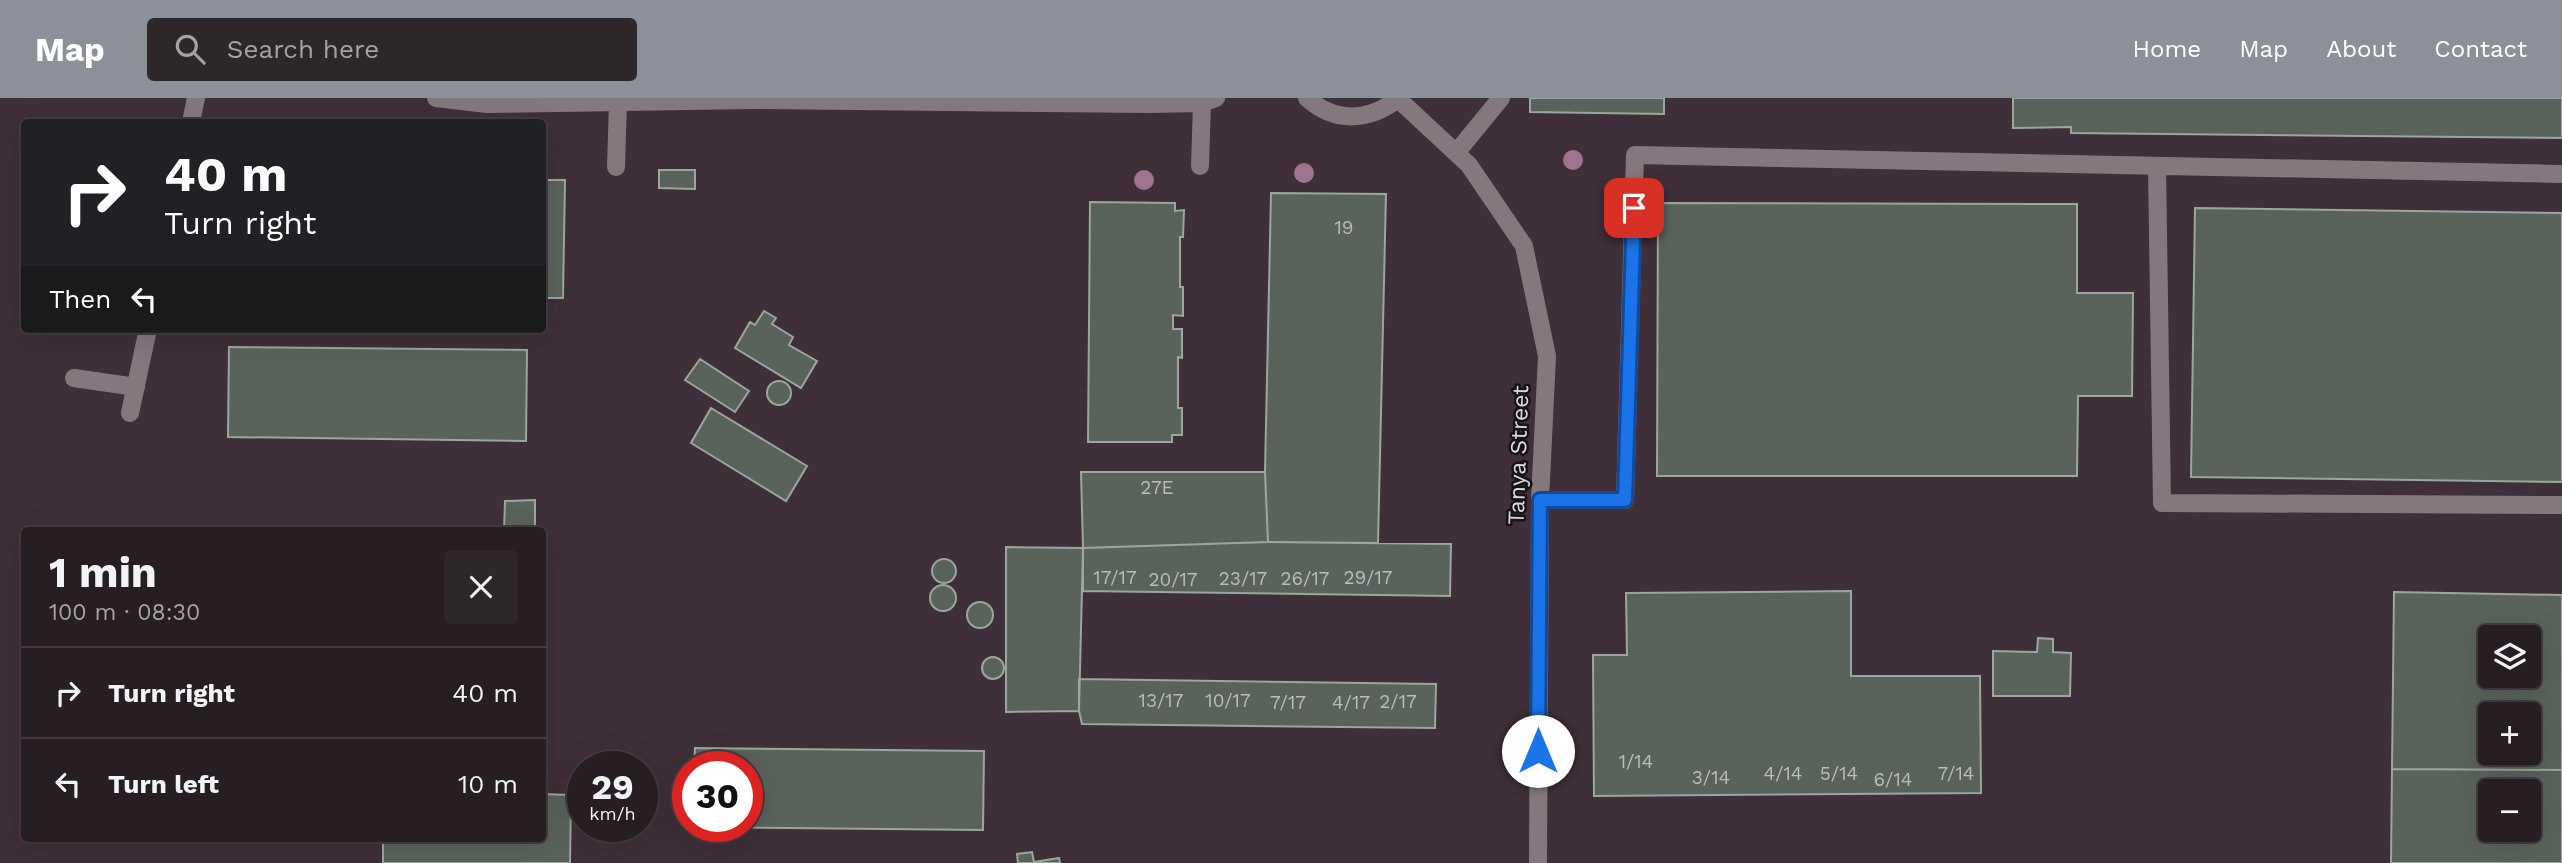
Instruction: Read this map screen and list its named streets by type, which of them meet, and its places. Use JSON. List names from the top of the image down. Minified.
{"streets":{"street":["Tanya Street"]},"house_numbers":["19","27E","17/17","29/17","23/17","26/17","20/17","13/17","10/17","2/17","7/17","4/17","1/14","4/14","5/14","7/14","3/14","6/14"],"page":{"header":"Map","search":"Search here","nav":["Home","Map","About","Contact"],"turn":["40 m","Turn right"],"then":"Then","heading":["1 min","100 m · 08:30"],"map_buttons":["+","−"],"list":[{"name":"Turn right","value":"40 m"},{"name":"Turn left","value":"10 m"}],"speed":"29 km/h","limit":"30"}}
